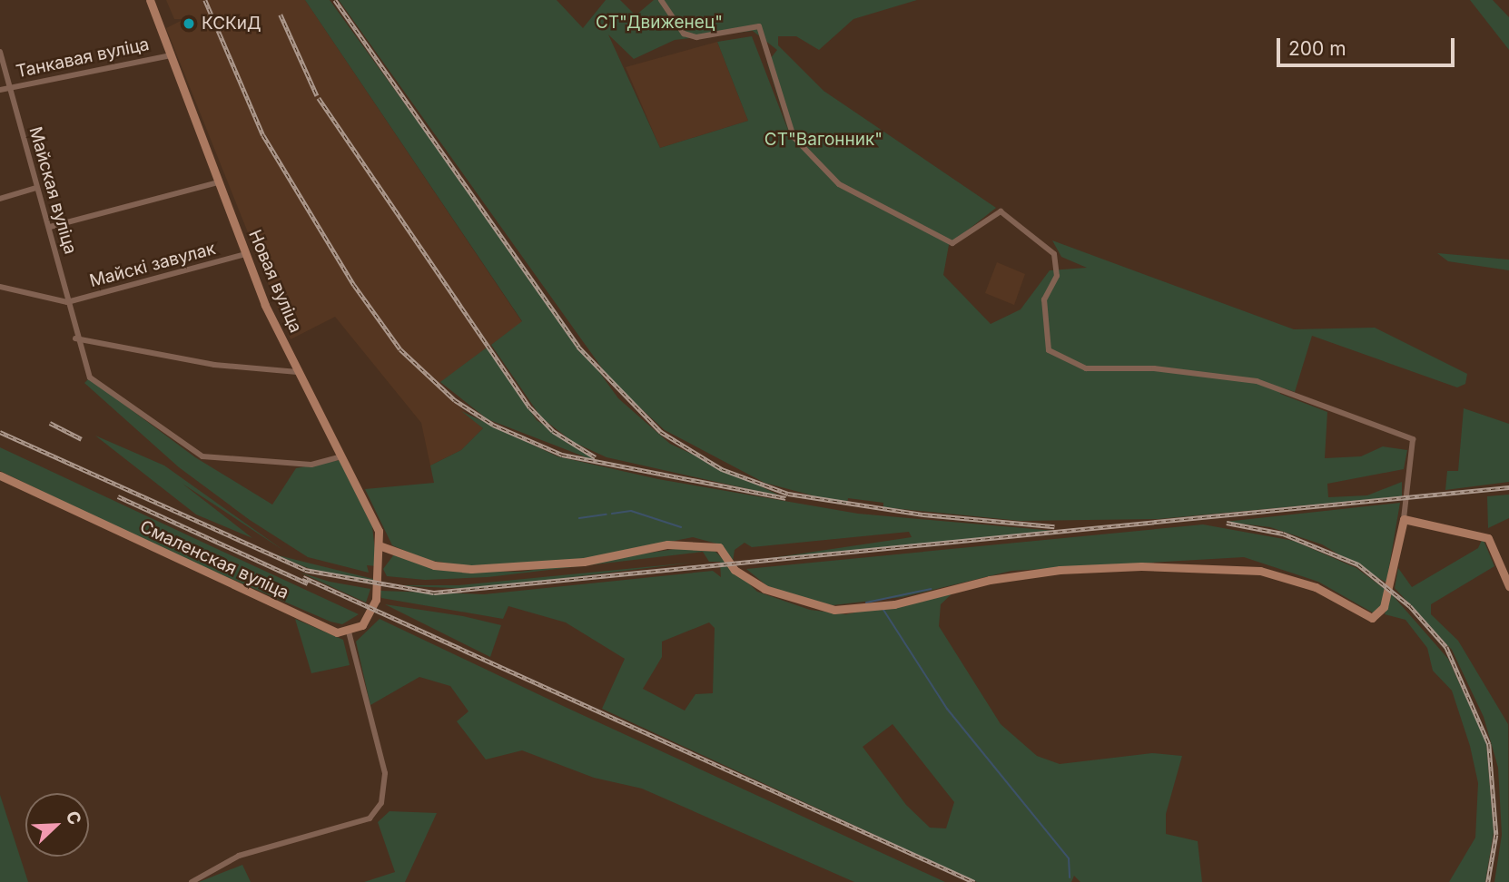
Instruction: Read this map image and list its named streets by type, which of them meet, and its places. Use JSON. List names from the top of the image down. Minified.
{"streets":{"street":["Танкавая вуліца","Майская вуліца","Майскі завулак","Новая вуліца","Смаленская вуліца"]},"crossings":[["Танкавая вуліца","Майская вуліца"],["Танкавая вуліца","Новая вуліца"],["Майская вуліца","Майскі завулак"],["Майская вуліца","Новая вуліца"],["Майскі завулак","Новая вуліца"],["Новая вуліца","Смаленская вуліца"]],"parks":["СТ\"Движенец\"","СТ\"Вагонник\""],"places":["КСКиД"],"scale_bar":"200 m","north":"top right"}
